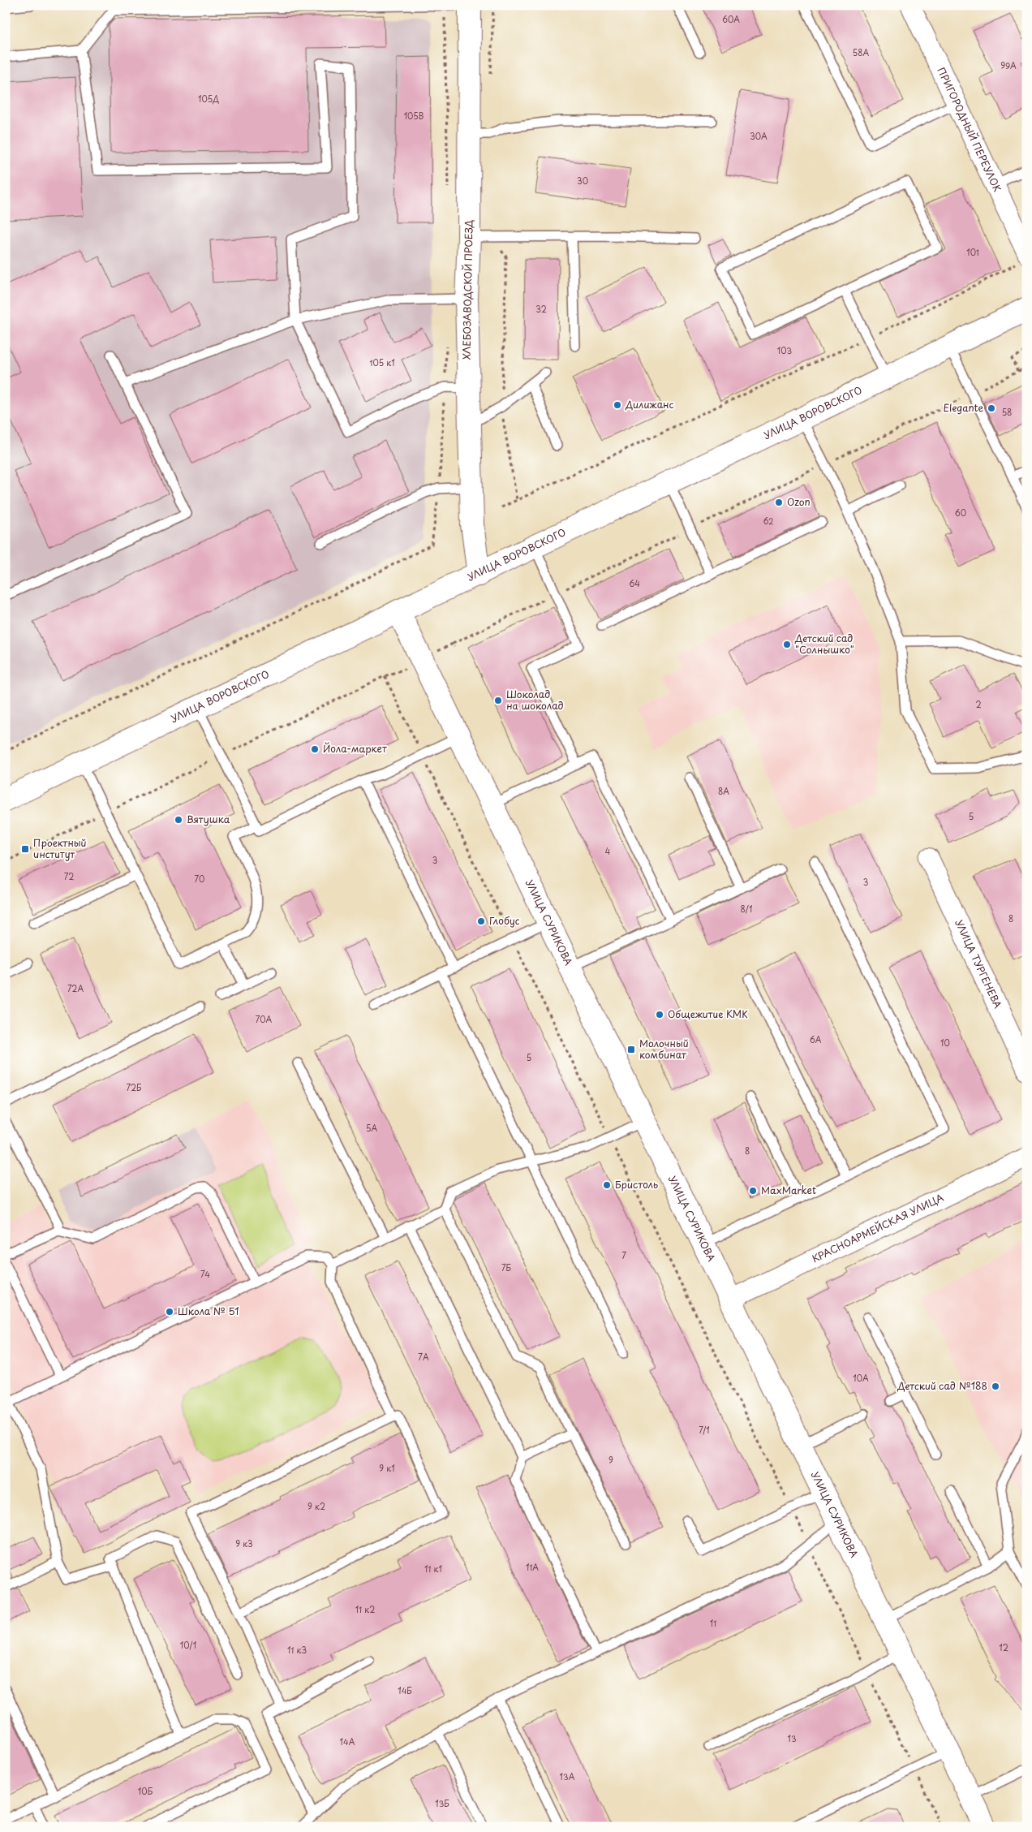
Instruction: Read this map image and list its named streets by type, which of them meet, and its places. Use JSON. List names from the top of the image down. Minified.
{"streets":{"street":["ПРИГОРОДНЫЙ ПЕРЕУЛОК","ХЛЕБОЗАВОДСКОЙ ПРОЕЗД","УЛИЦА ВОРОВСКОГО","УЛИЦА СУРИКОВА","УЛИЦА ТУРГЕНЕВА","КРАСНОАРМЕЙСКАЯ УЛИЦА"]},"crossings":[["ХЛЕБОЗАВОДСКОЙ ПРОЕЗД","УЛИЦА ВОРОВСКОГО"],["УЛИЦА ВОРОВСКОГО","УЛИЦА СУРИКОВА"],["УЛИЦА СУРИКОВА","КРАСНОАРМЕЙСКАЯ УЛИЦА"]],"places":{"other":["Дилижанс","Elegante","Ozon","Детский сад \"Солнышко\"","Шоколад на шоколад","Йола-маркет","Вятушка","Глобус","Общежитие КМК","Бристоль","MaxMarket","Школа № 51","Детский сад №188"],"transit":["Проектный институт","Молочный комбинат"]},"house_numbers":["60А","58А","99А","105Д","105В","30А","30","101","32","103","105 к1","58","60","62","64","2","8А","5","4","3","72","70","3","8/1","8","72А","70А","6А","10","5","72Б","5А","8","7","7Б","74","7А","10А","7/1","9","9 к1","9 к2","9 к3","11А","11 к1","11 к2","11","10/1","12","11 к3","14Б","13","14А","13А","10Б","13Б"]}
